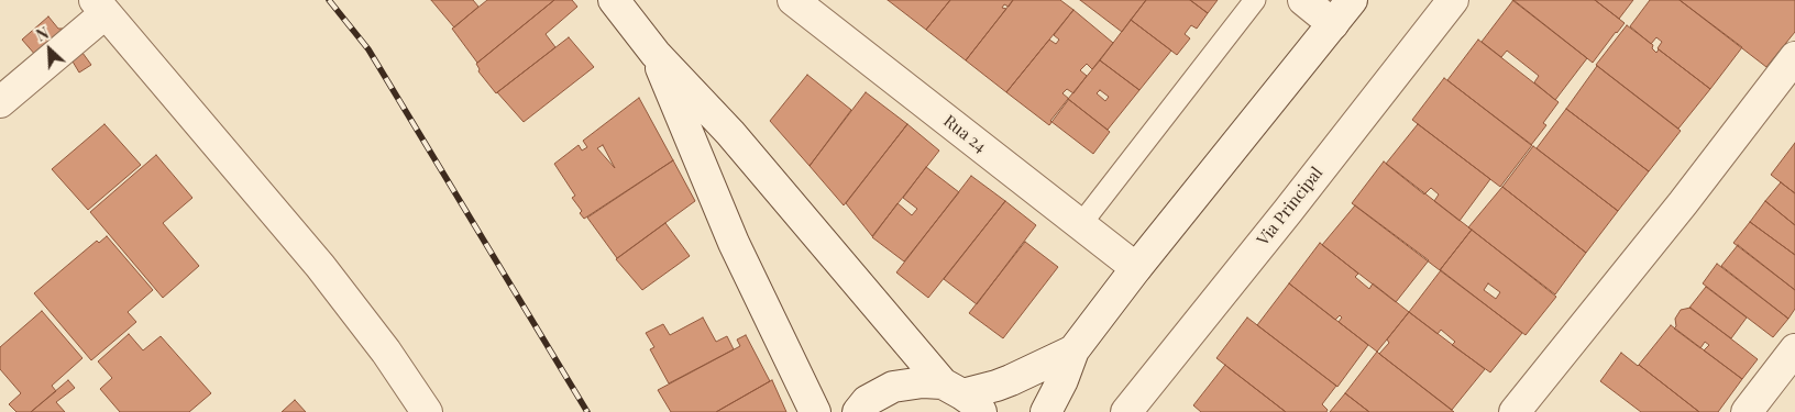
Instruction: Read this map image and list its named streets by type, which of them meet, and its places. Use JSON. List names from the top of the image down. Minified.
{"streets":{"street":["Rua 24","Via Principal"]},"north":"top left"}
